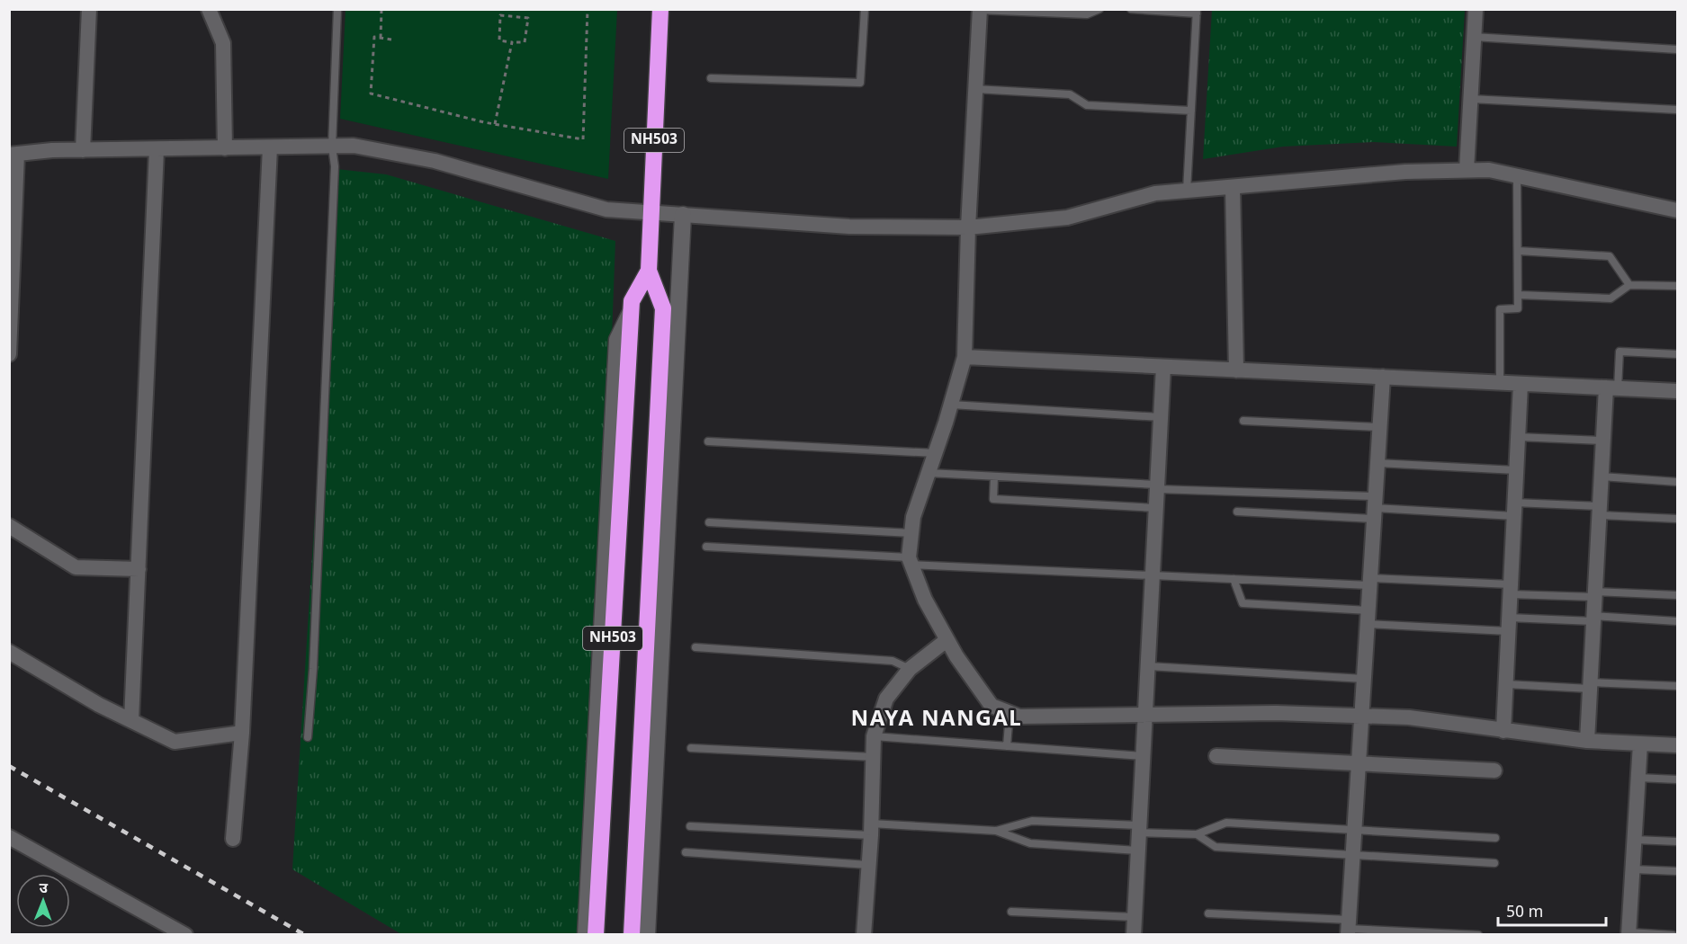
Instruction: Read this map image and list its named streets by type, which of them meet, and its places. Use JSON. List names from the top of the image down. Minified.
{"streets":{"highway":["NH503"]},"districts":["NAYA NANGAL"],"scale_bar":"50 m","north":"top"}
